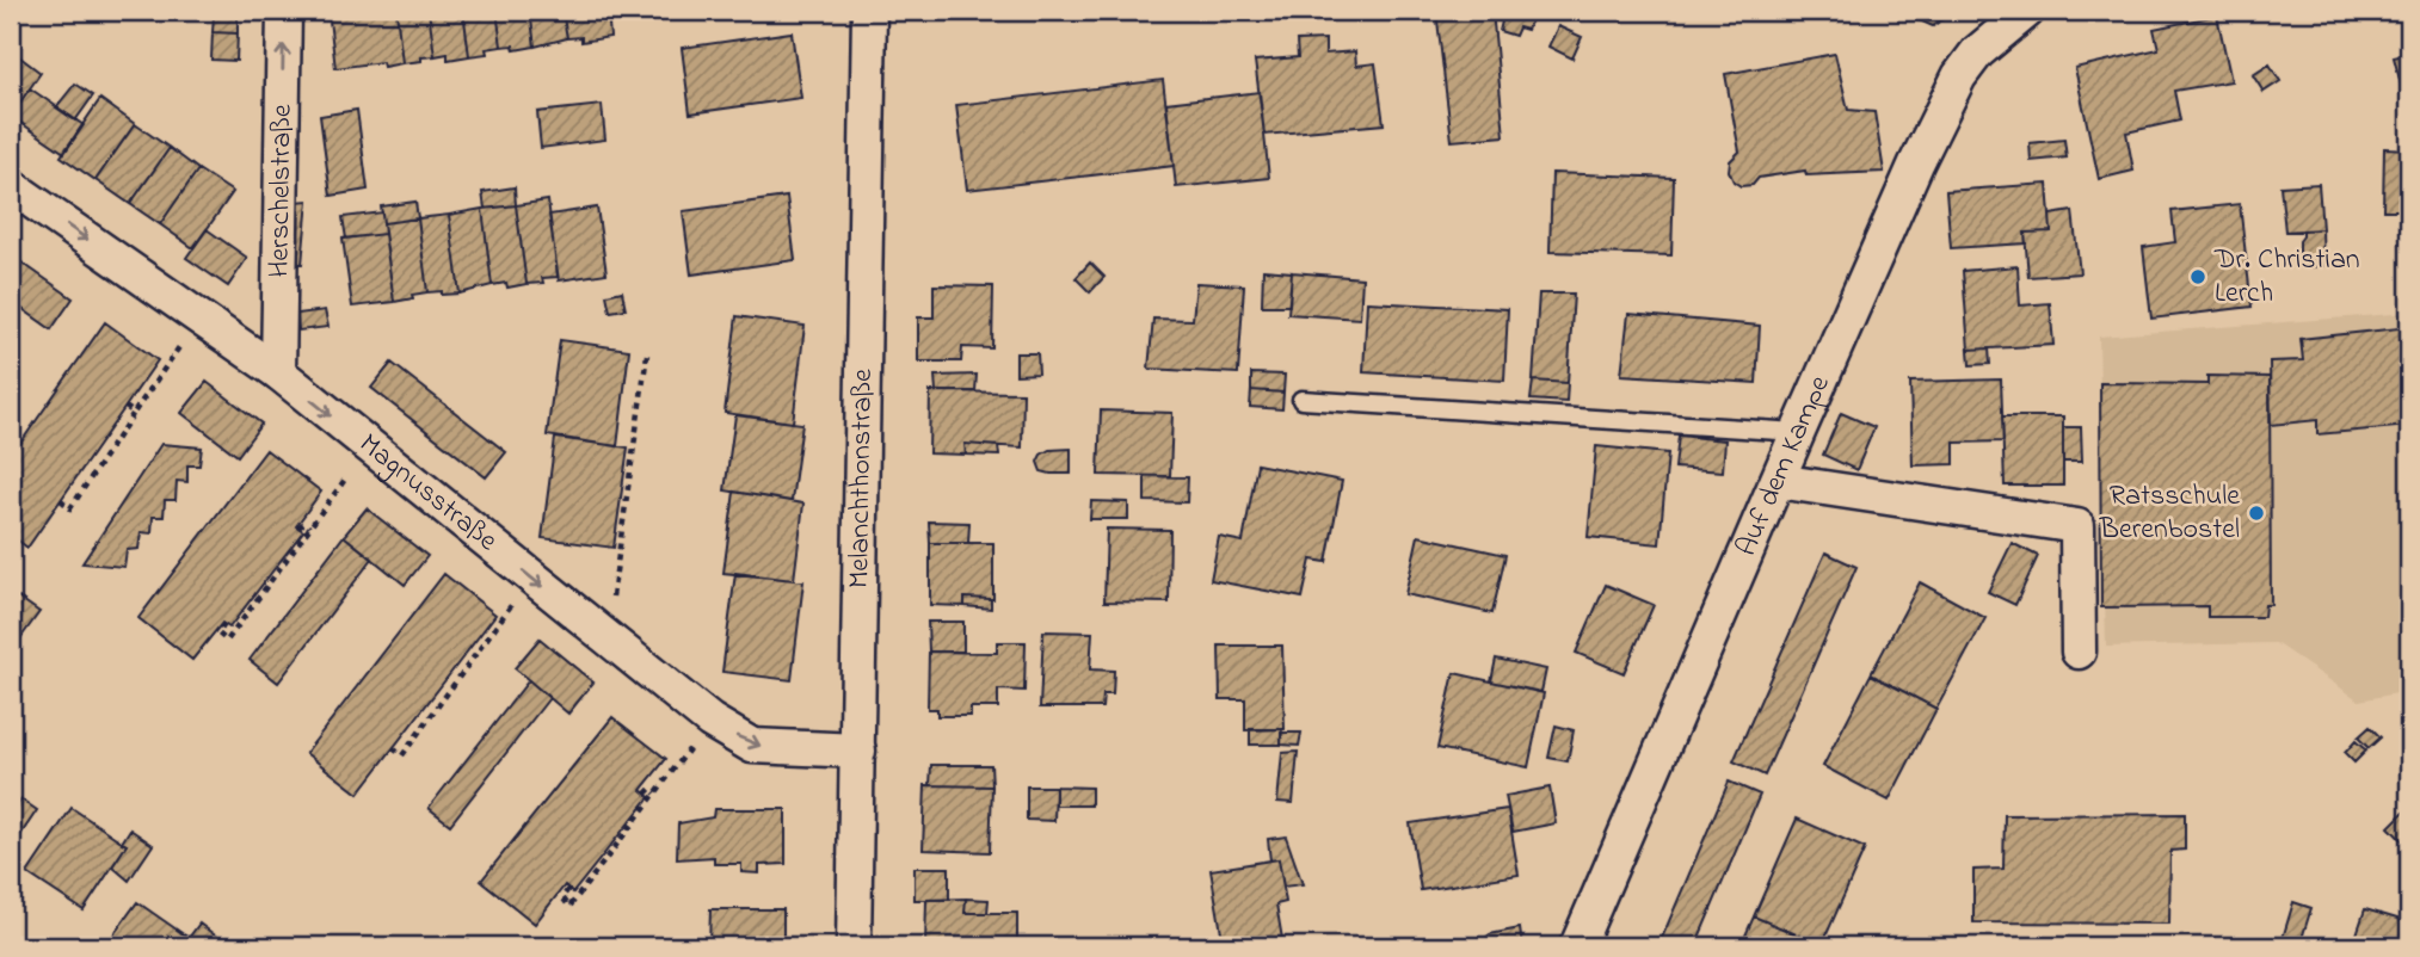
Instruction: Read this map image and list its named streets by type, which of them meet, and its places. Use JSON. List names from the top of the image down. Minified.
{"streets":{"street":["Herschelstraße","Auf dem Kampe","Melanchthonstraße","Magnusstraße"]},"crossings":[["Herschelstraße","Magnusstraße"],["Melanchthonstraße","Magnusstraße"]],"one_way":["Herschelstraße","Magnusstraße"],"places":["Dr. Christian Lerch","Ratsschule Berenbostel"]}
